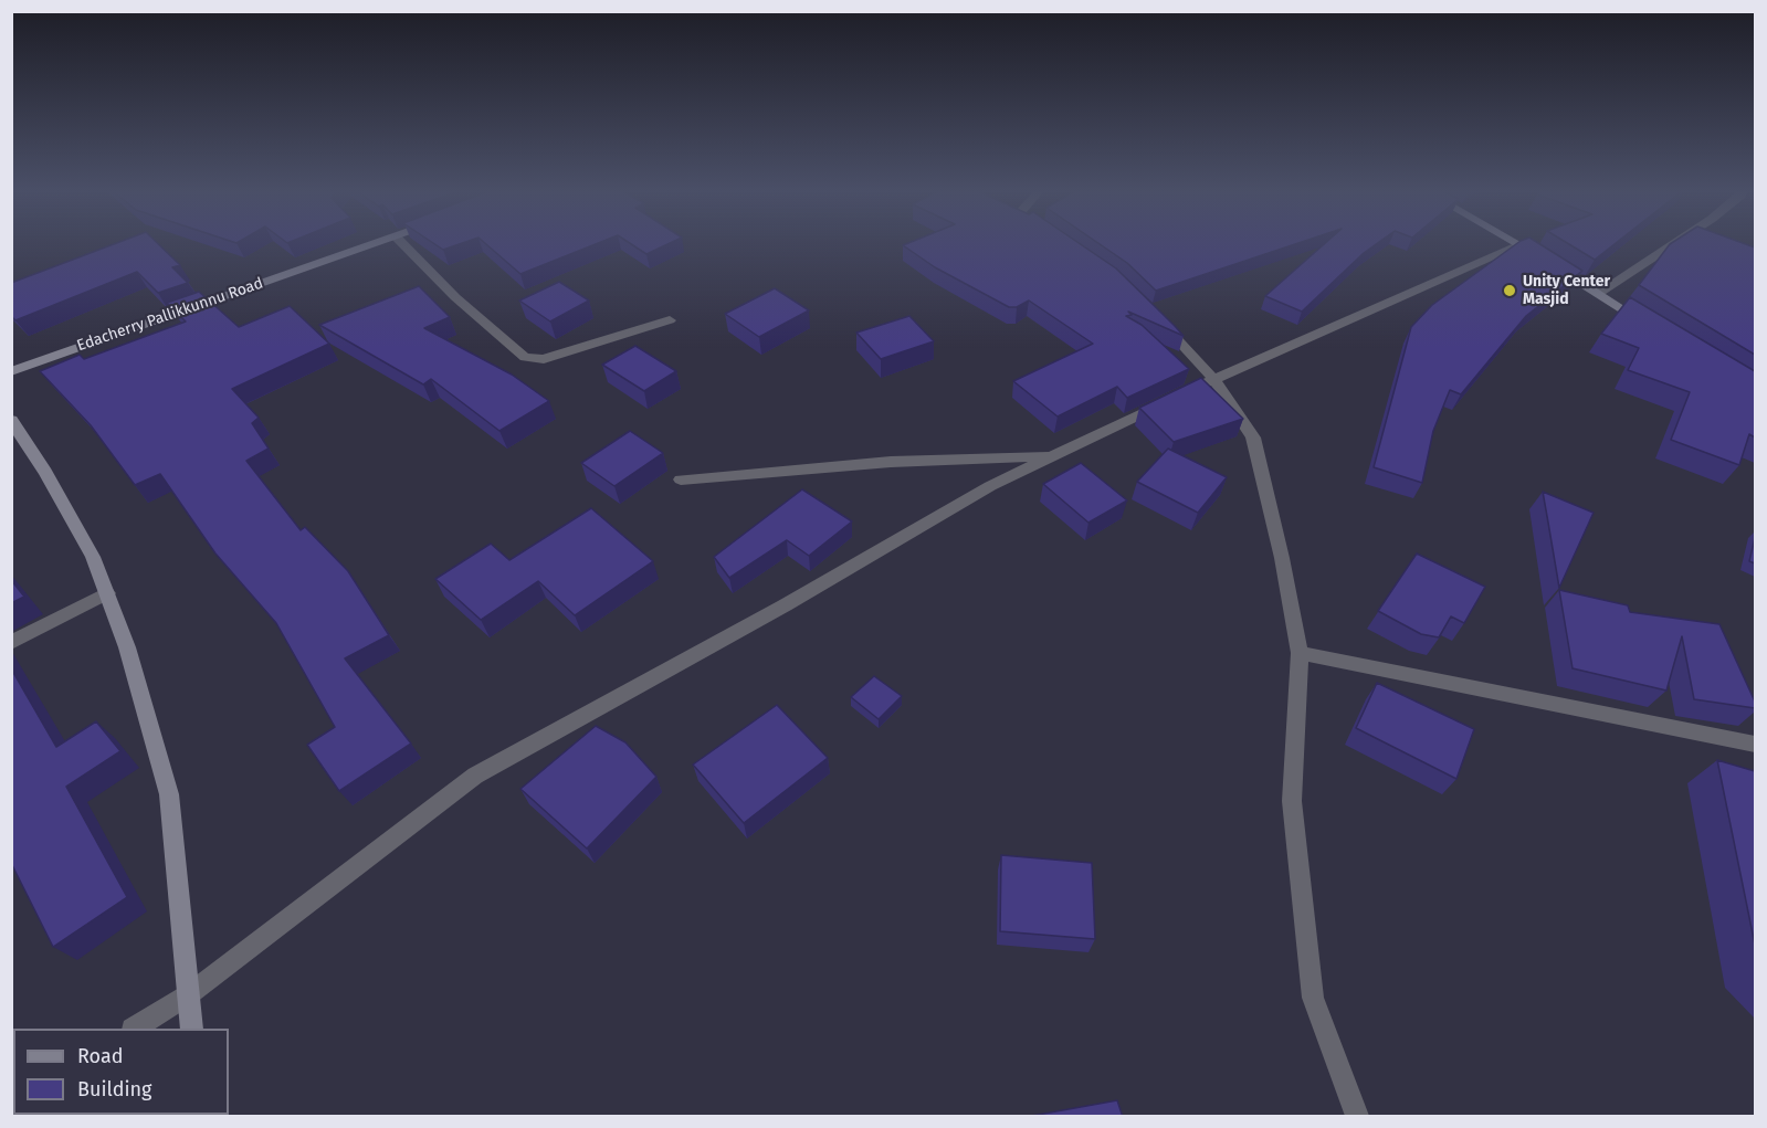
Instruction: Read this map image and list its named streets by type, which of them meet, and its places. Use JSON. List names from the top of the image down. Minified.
{"streets":{"main road":["Edacherry Pallikkunnu Road"]},"places":["Unity Center Masjid"],"legend":["Road","Building"]}
